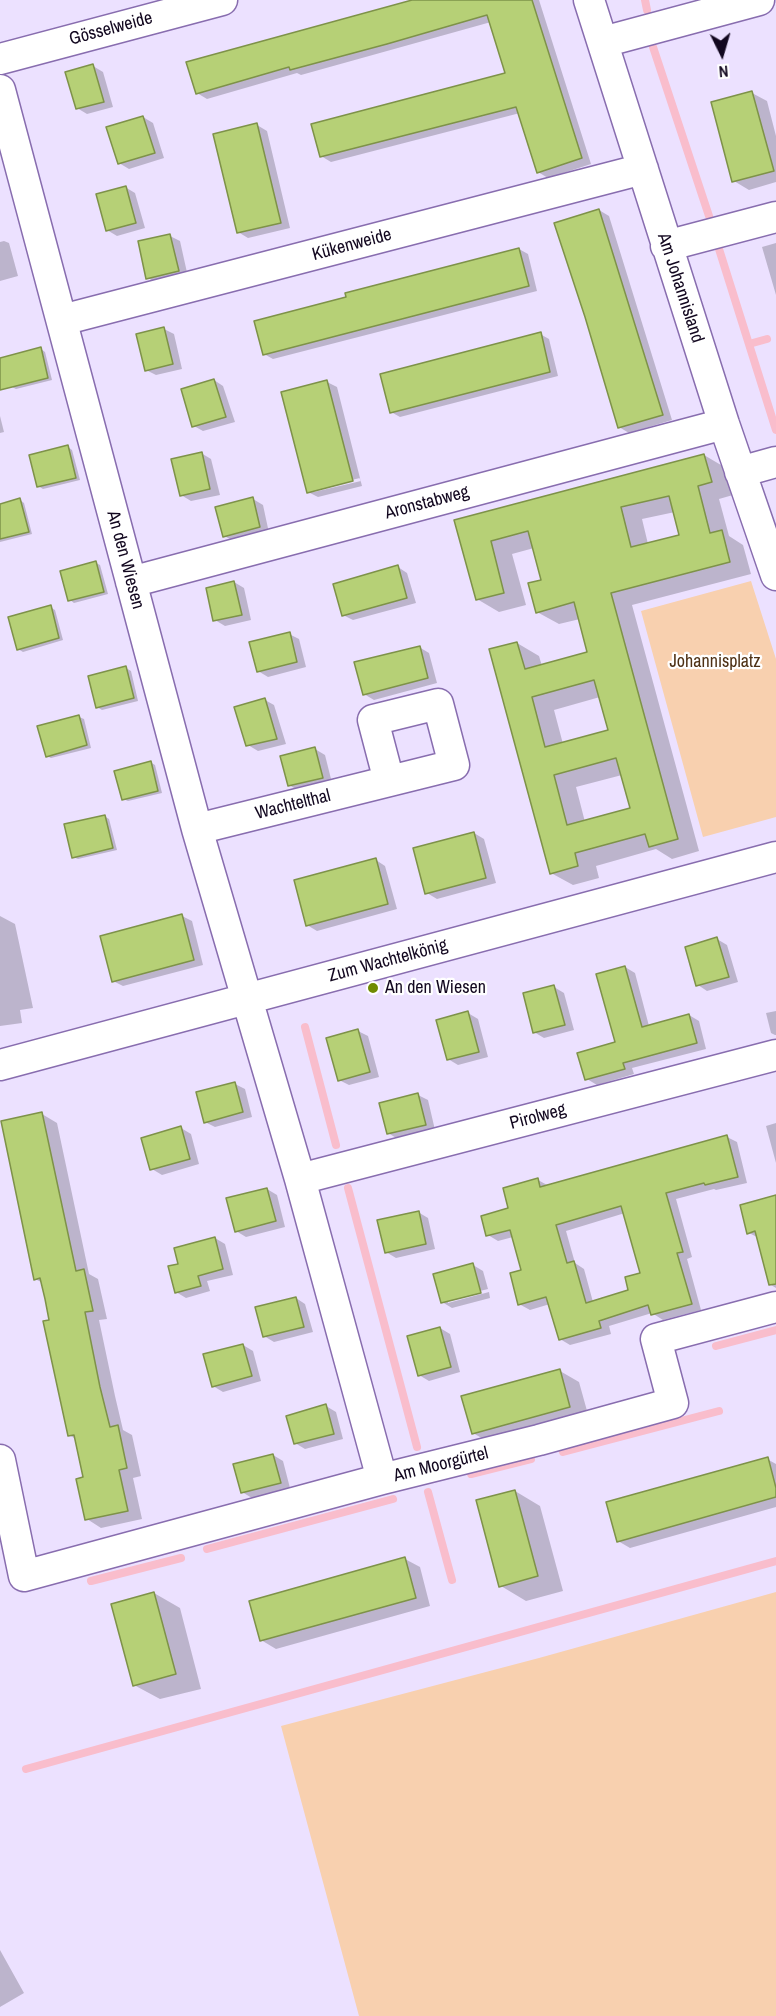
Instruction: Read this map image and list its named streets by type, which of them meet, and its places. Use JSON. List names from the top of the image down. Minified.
{"streets":{"street":["Gösselweide","Kükenweide","Am Johannisland","Aronstabweg","An den Wiesen","Wachtelthal","Zum Wachtelkönig","Pirolweg","Am Moorgürtel"]},"crossings":[["Kükenweide","Am Johannisland"],["Kükenweide","An den Wiesen"],["Am Johannisland","Aronstabweg"],["Aronstabweg","An den Wiesen"],["An den Wiesen","Wachtelthal"],["An den Wiesen","Zum Wachtelkönig"],["An den Wiesen","Pirolweg"],["An den Wiesen","Am Moorgürtel"]],"parks":["Johannisplatz"],"places":["An den Wiesen"],"north":"bottom"}
